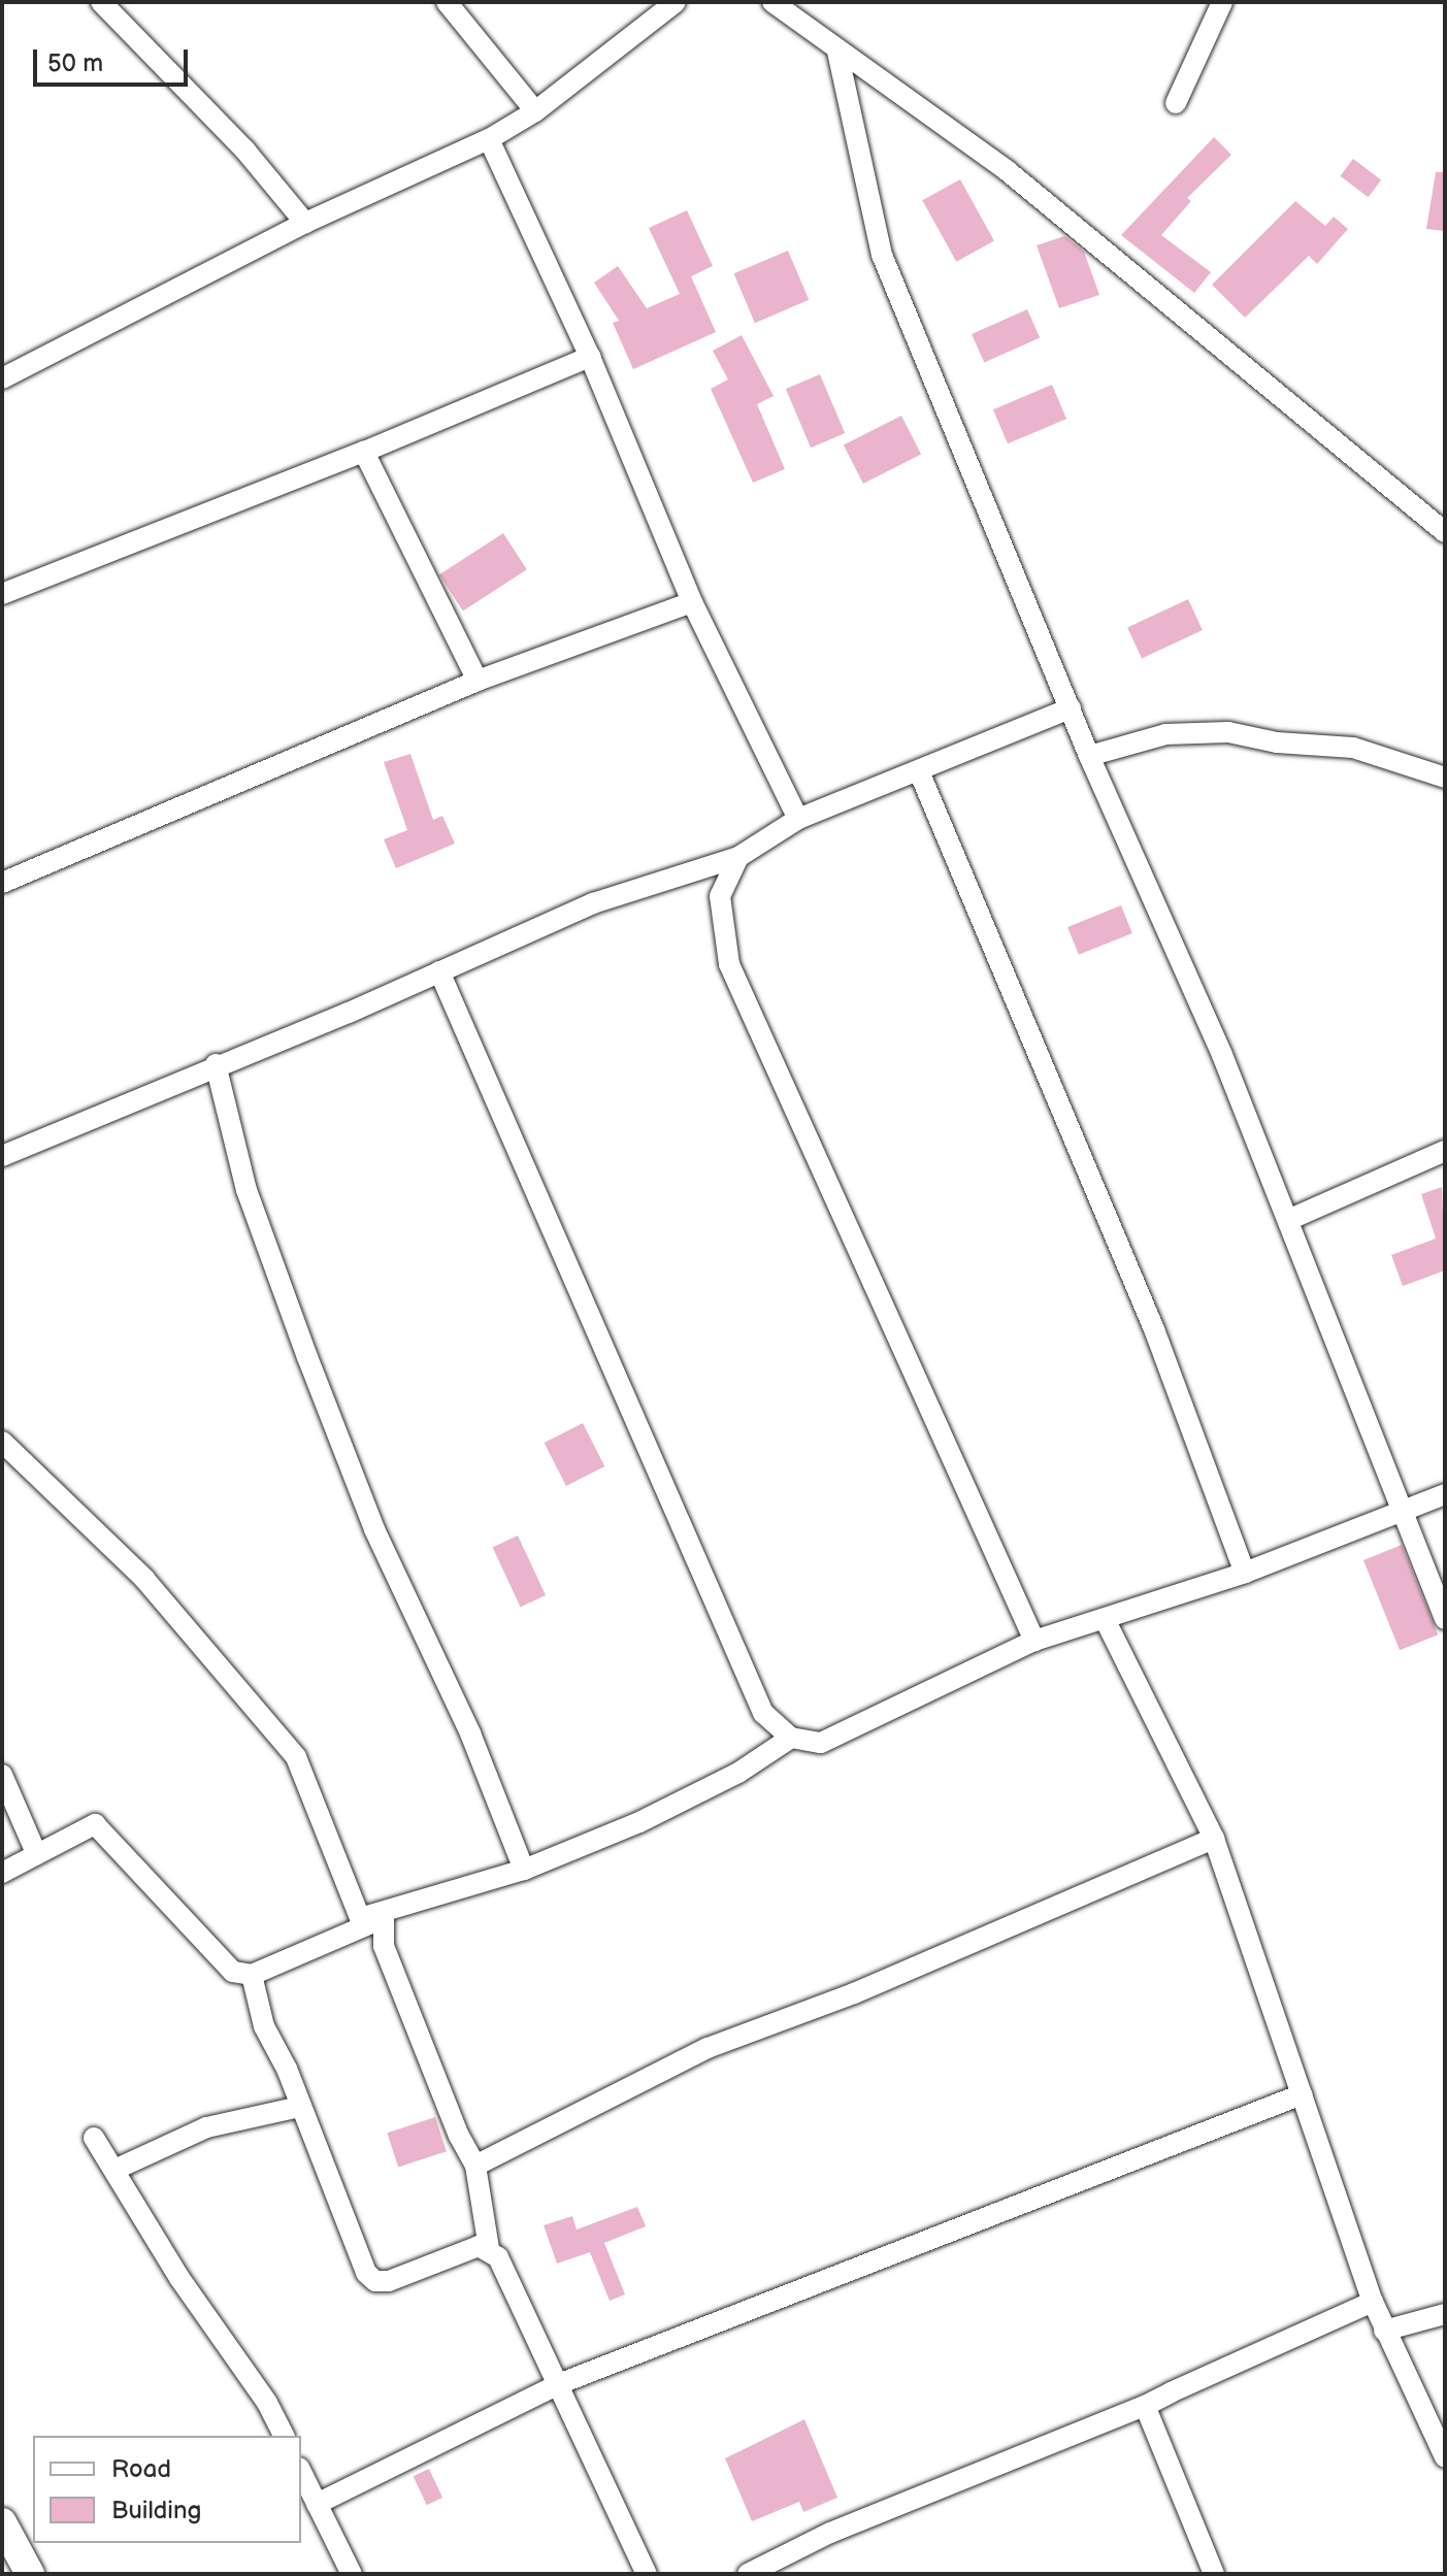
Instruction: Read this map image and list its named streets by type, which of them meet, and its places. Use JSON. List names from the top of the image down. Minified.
{"legend":["Road","Building"],"scale_bar":"50 m"}
